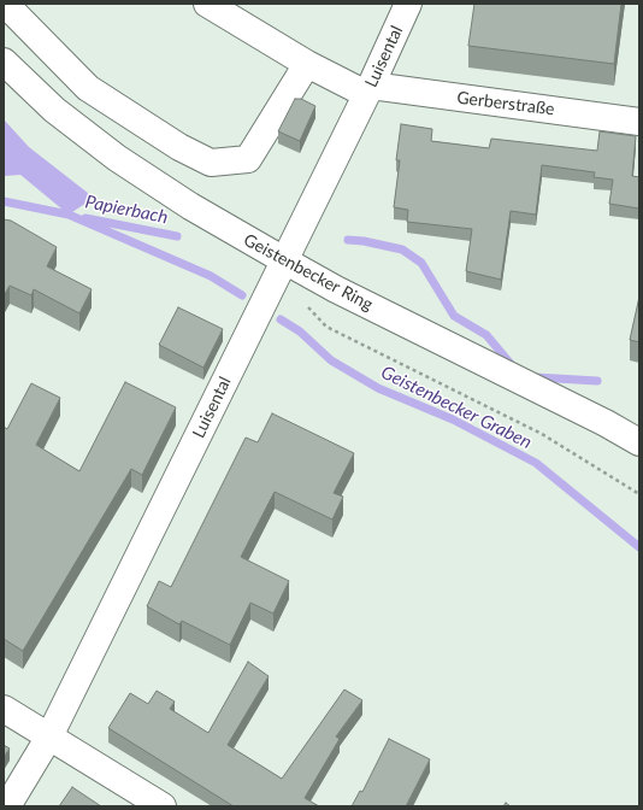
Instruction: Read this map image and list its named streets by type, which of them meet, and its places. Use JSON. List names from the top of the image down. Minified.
{"streets":{"street":["Luisental","Gerberstraße","Geistenbecker Ring"]},"crossings":[["Luisental","Gerberstraße"],["Luisental","Geistenbecker Ring"]],"water":["Papierbach","Geistenbecker Graben"]}
